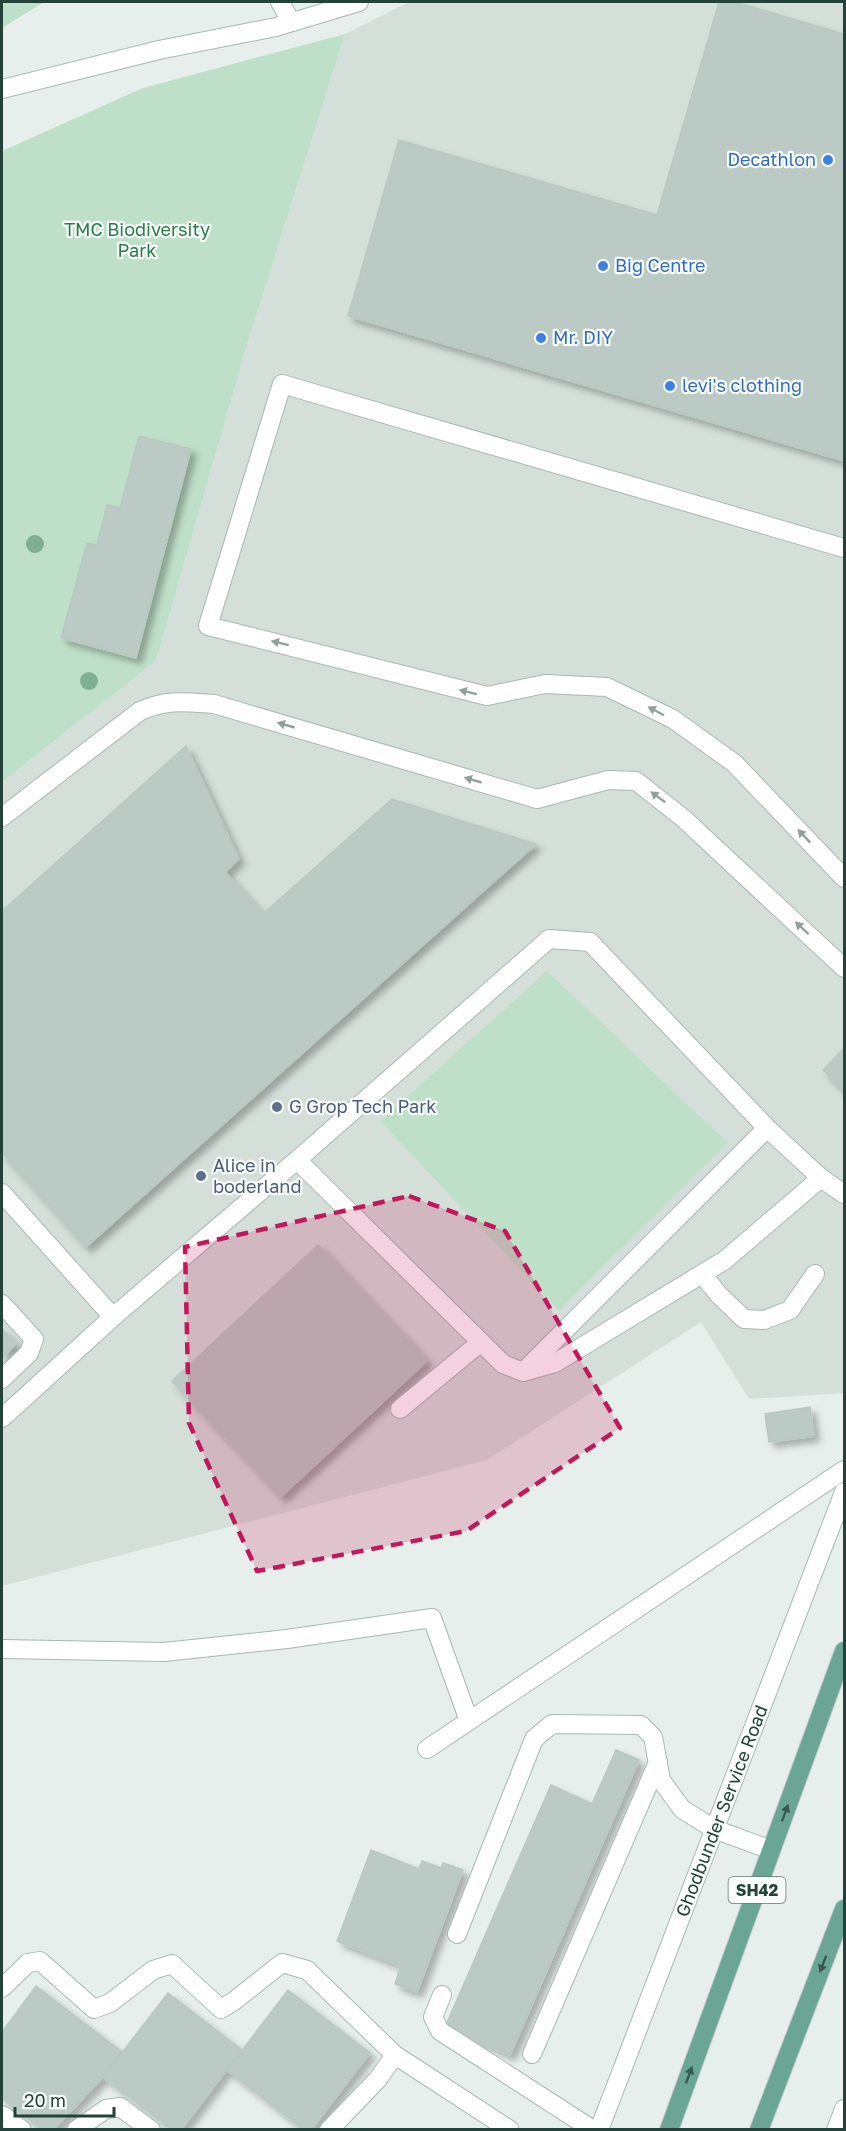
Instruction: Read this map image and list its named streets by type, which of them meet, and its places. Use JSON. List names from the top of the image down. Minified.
{"streets":{"main road":["SH42"],"street":["Ghodbunder Service Road"]},"parks":["TMC Biodiversity Park"],"places":["Decathlon","Big Centre","Mr. DIY","levi's clothing","G Grop Tech Park","Alice in boderland"],"scale_bar":"20 m"}
